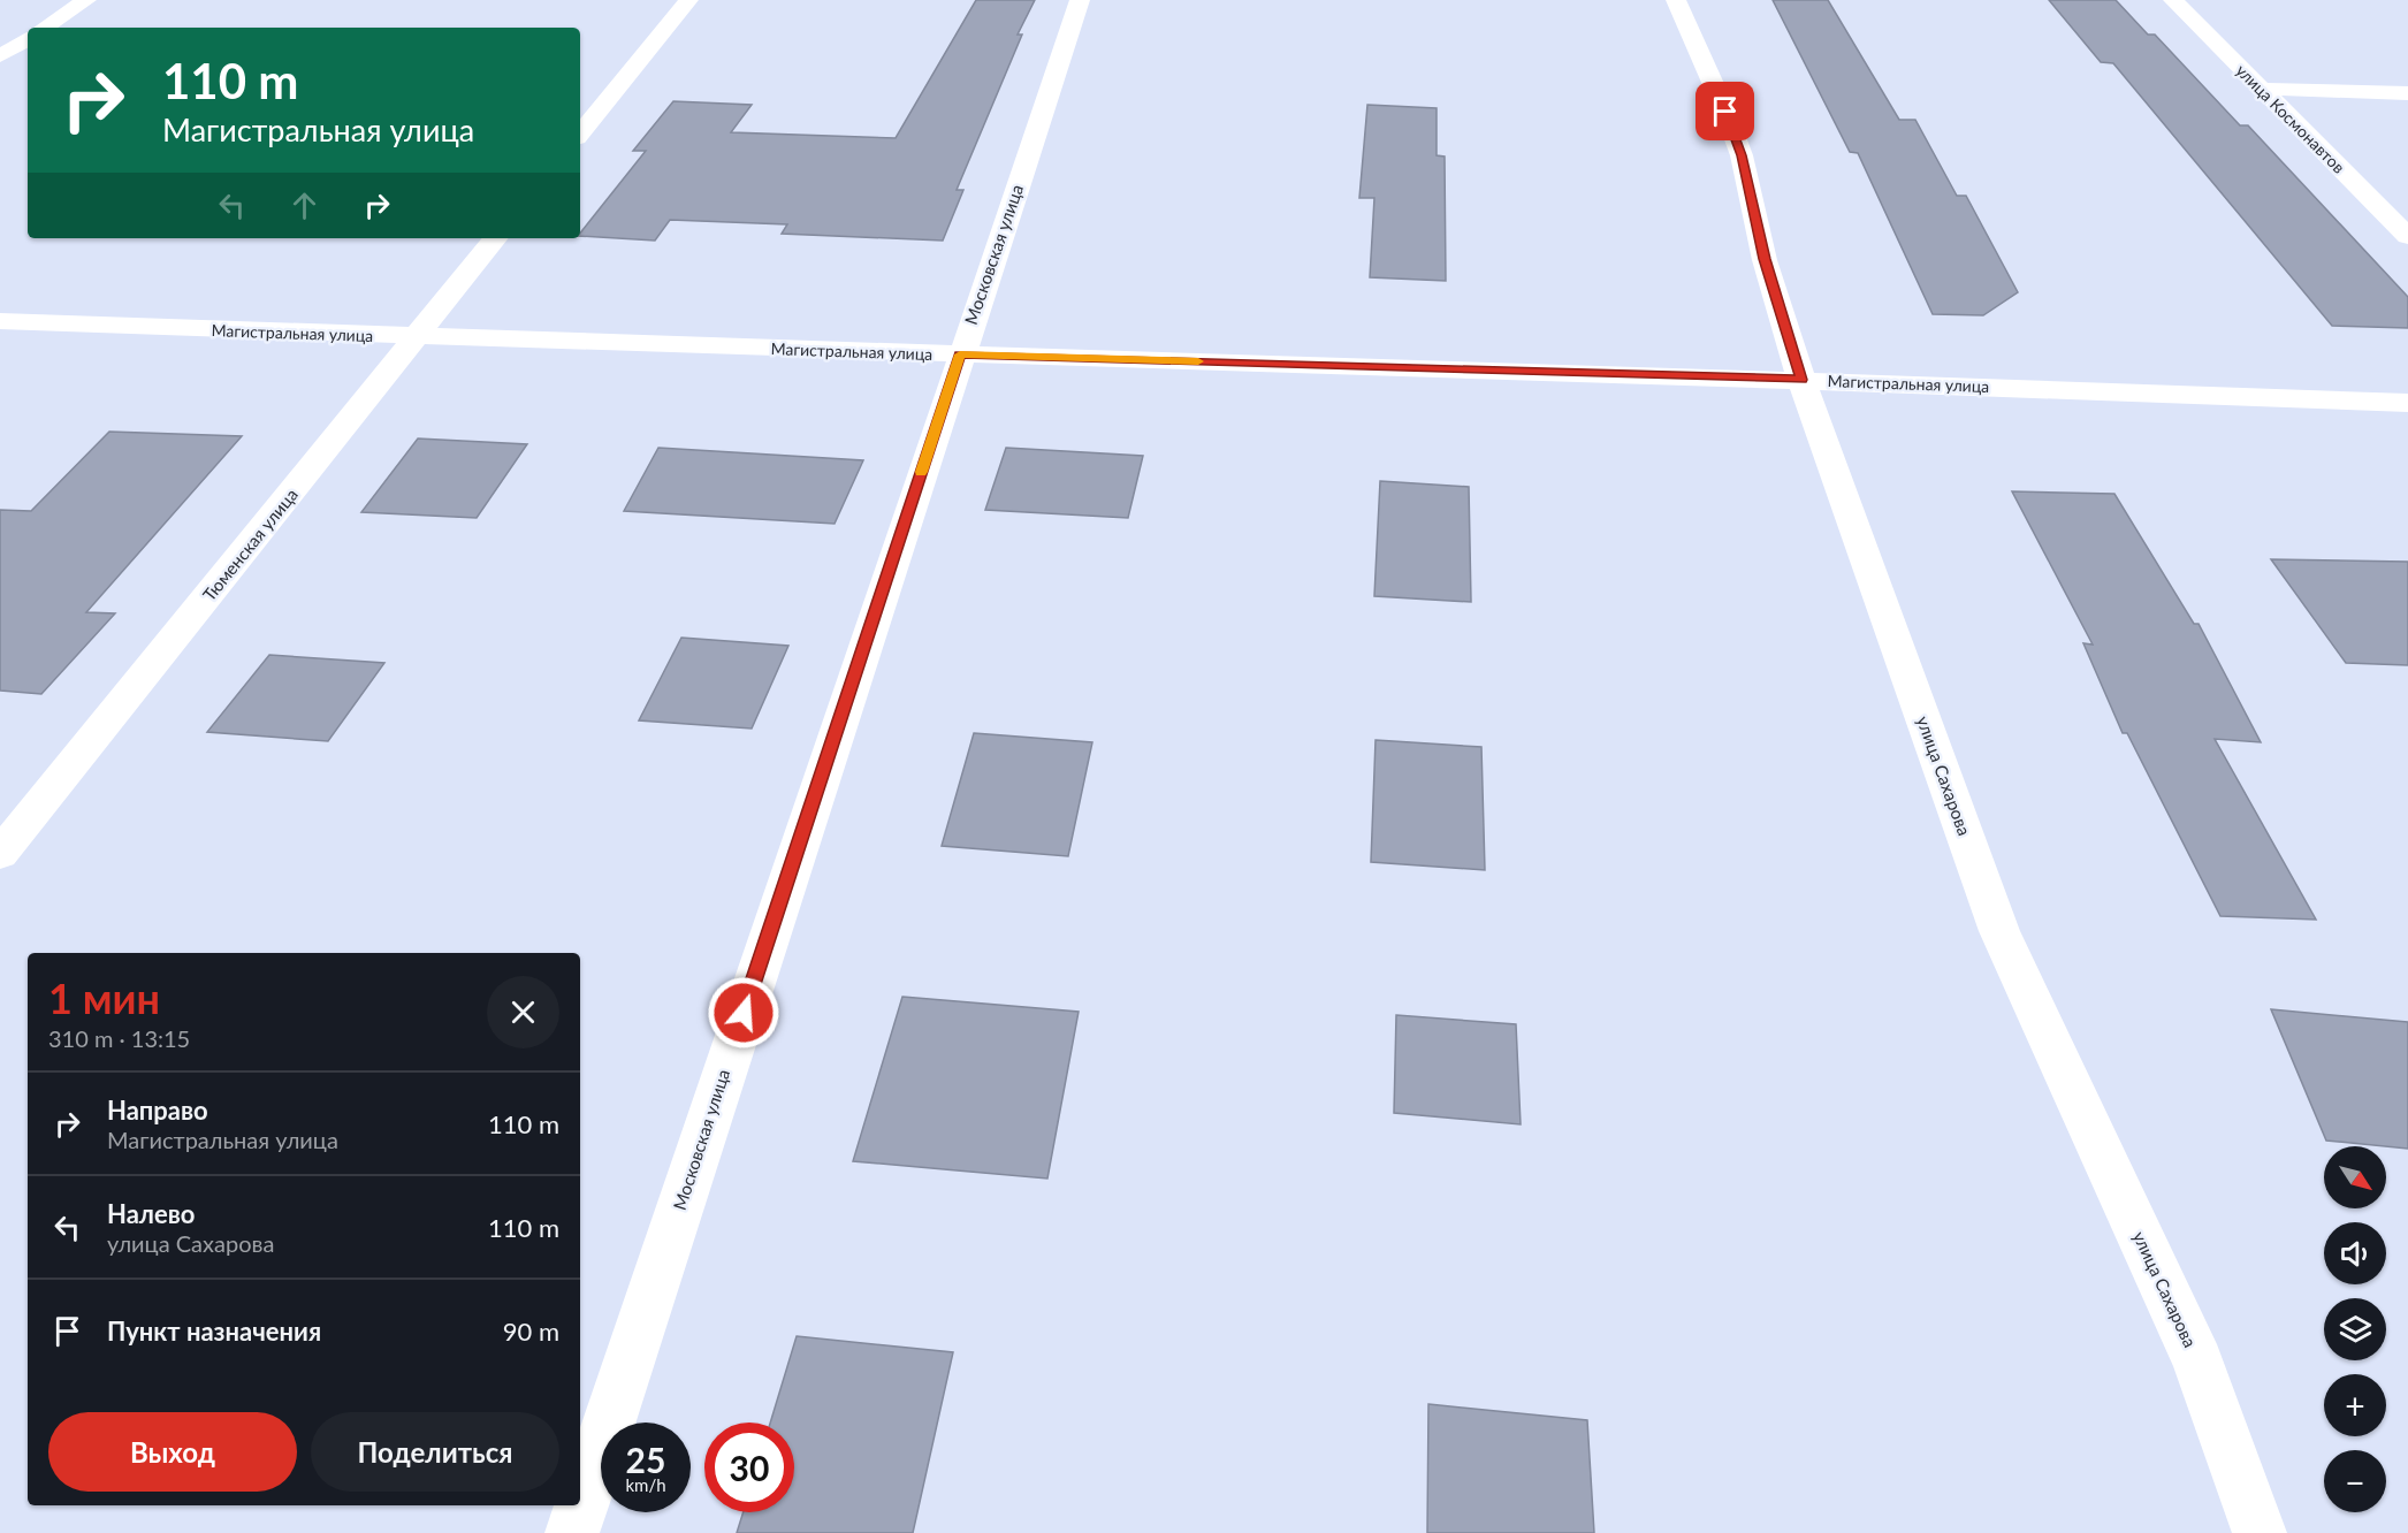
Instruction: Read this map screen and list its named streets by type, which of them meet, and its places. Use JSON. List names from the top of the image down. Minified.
{"streets":{"street":["улица Космонавтов","Московская улица","Магистральная улица","Тюменская улица","улица Сахарова"]},"crossings":[["Московская улица","Магистральная улица"],["Магистральная улица","Тюменская улица"],["Магистральная улица","улица Сахарова"]],"north":"bottom right","page":{"turn":["110 m","Магистральная улица"],"heading":["1 мин","310 m · 13:15"],"list":[{"name":"Направо","note":"Магистральная улица","value":"110 m"},{"name":"Налево","note":"улица Сахарова","value":"110 m"},{"name":"Пункт назначения","value":"90 m"}],"map_buttons":["+","−"],"buttons":["Выход","Поделиться"],"speed":"25 km/h","limit":"30"}}
